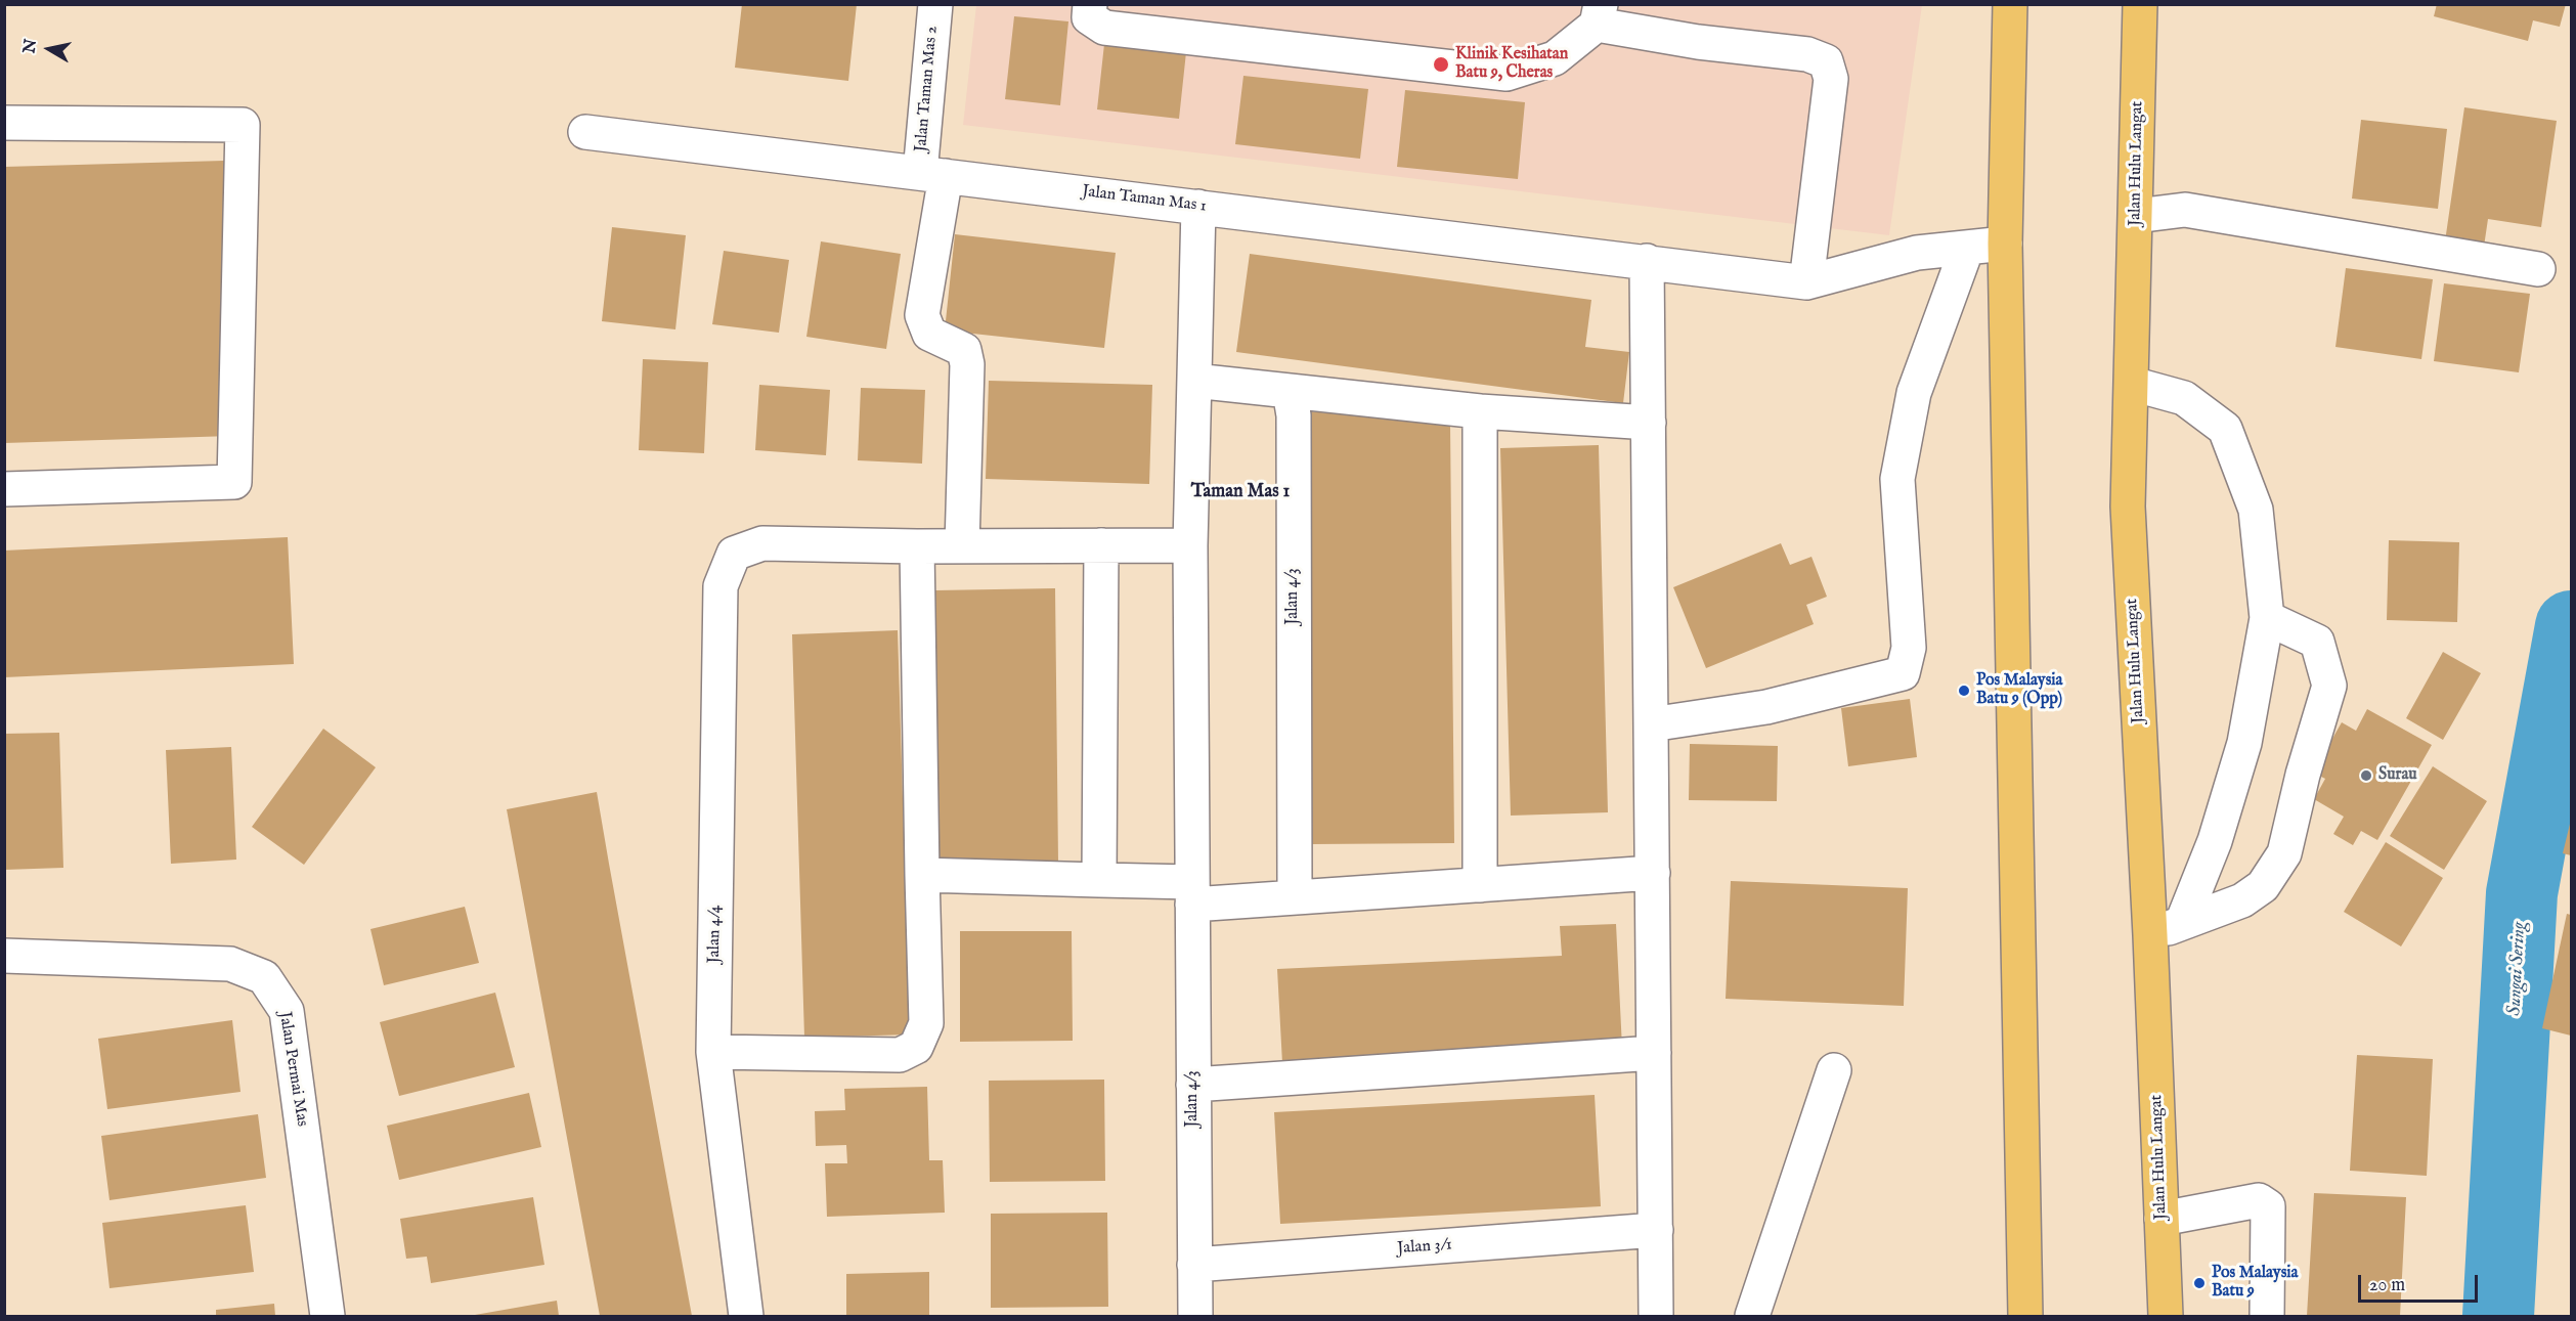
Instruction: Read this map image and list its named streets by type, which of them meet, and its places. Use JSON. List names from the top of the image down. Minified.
{"streets":{"main road":["Jalan Hulu Langat"],"street":["Jalan Taman Mas 2","Jalan Taman Mas 1","Jalan 4/3","Jalan 4/4","Jalan Permai Mas","Jalan 3/1"]},"crossings":[["Jalan Taman Mas 2","Jalan Taman Mas 1"],["Jalan Taman Mas 1","Jalan 4/3"],["Jalan 4/3","Jalan 3/1"]],"districts":["Taman Mas 1"],"water":["Sungai Sering"],"places":["Klinik Kesihatan Batu 9, Cheras","Pos Malaysia Batu 9 (Opp)","Surau","Pos Malaysia Batu 9"],"scale_bar":"20 m","north":"left"}
